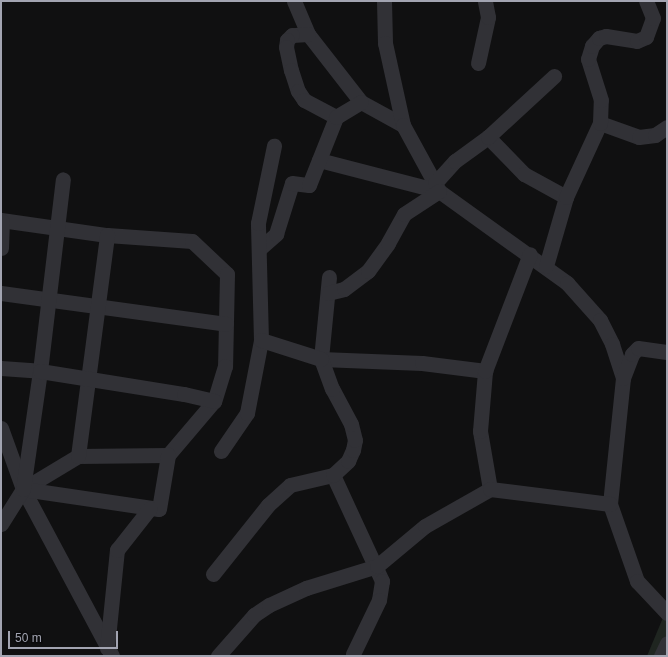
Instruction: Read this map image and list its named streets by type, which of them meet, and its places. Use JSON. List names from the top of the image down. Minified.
{"scale_bar":"50 m"}
